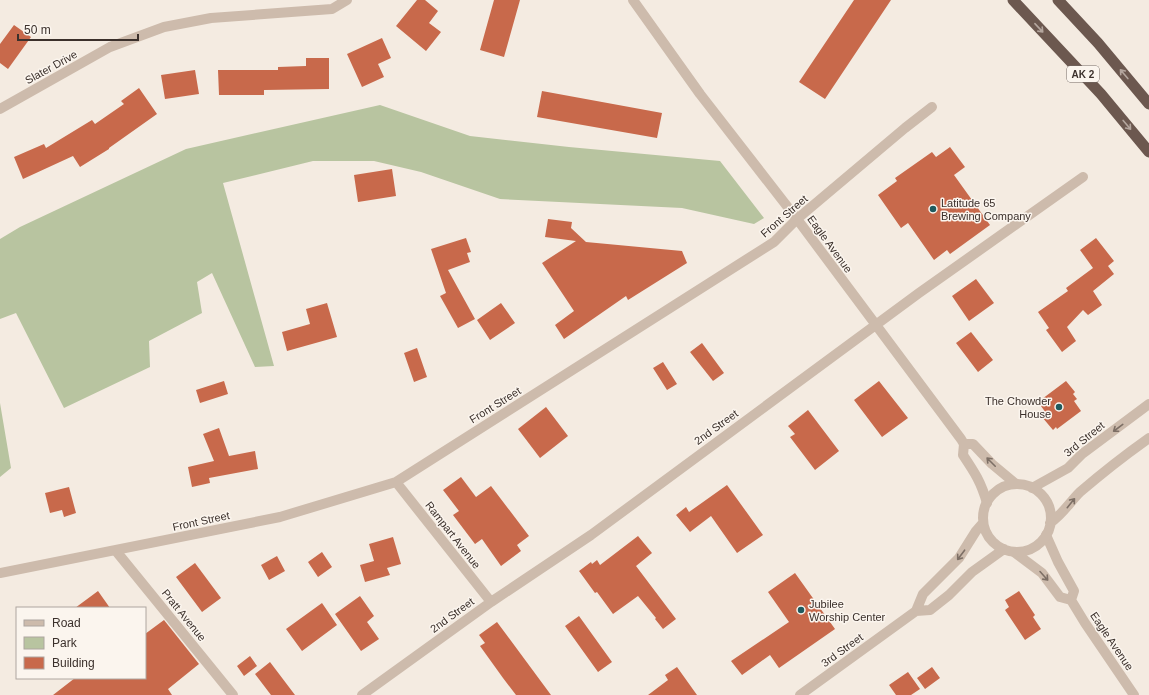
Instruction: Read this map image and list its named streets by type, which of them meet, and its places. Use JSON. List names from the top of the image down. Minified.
{"streets":{"highway":["AK 2"],"street":["Slater Drive","Front Street","Eagle Avenue","2nd Street","3rd Street","Rampart Avenue","Pratt Avenue"]},"crossings":[["Front Street","Eagle Avenue"],["Front Street","Rampart Avenue"],["Front Street","Pratt Avenue"],["Eagle Avenue","2nd Street"],["Eagle Avenue","3rd Street"],["2nd Street","Rampart Avenue"]],"places":["Latitude 65 Brewing Company","The Chowder House","Jubilee Worship Center"],"legend":["Road","Park","Building"],"scale_bar":"50 m"}
